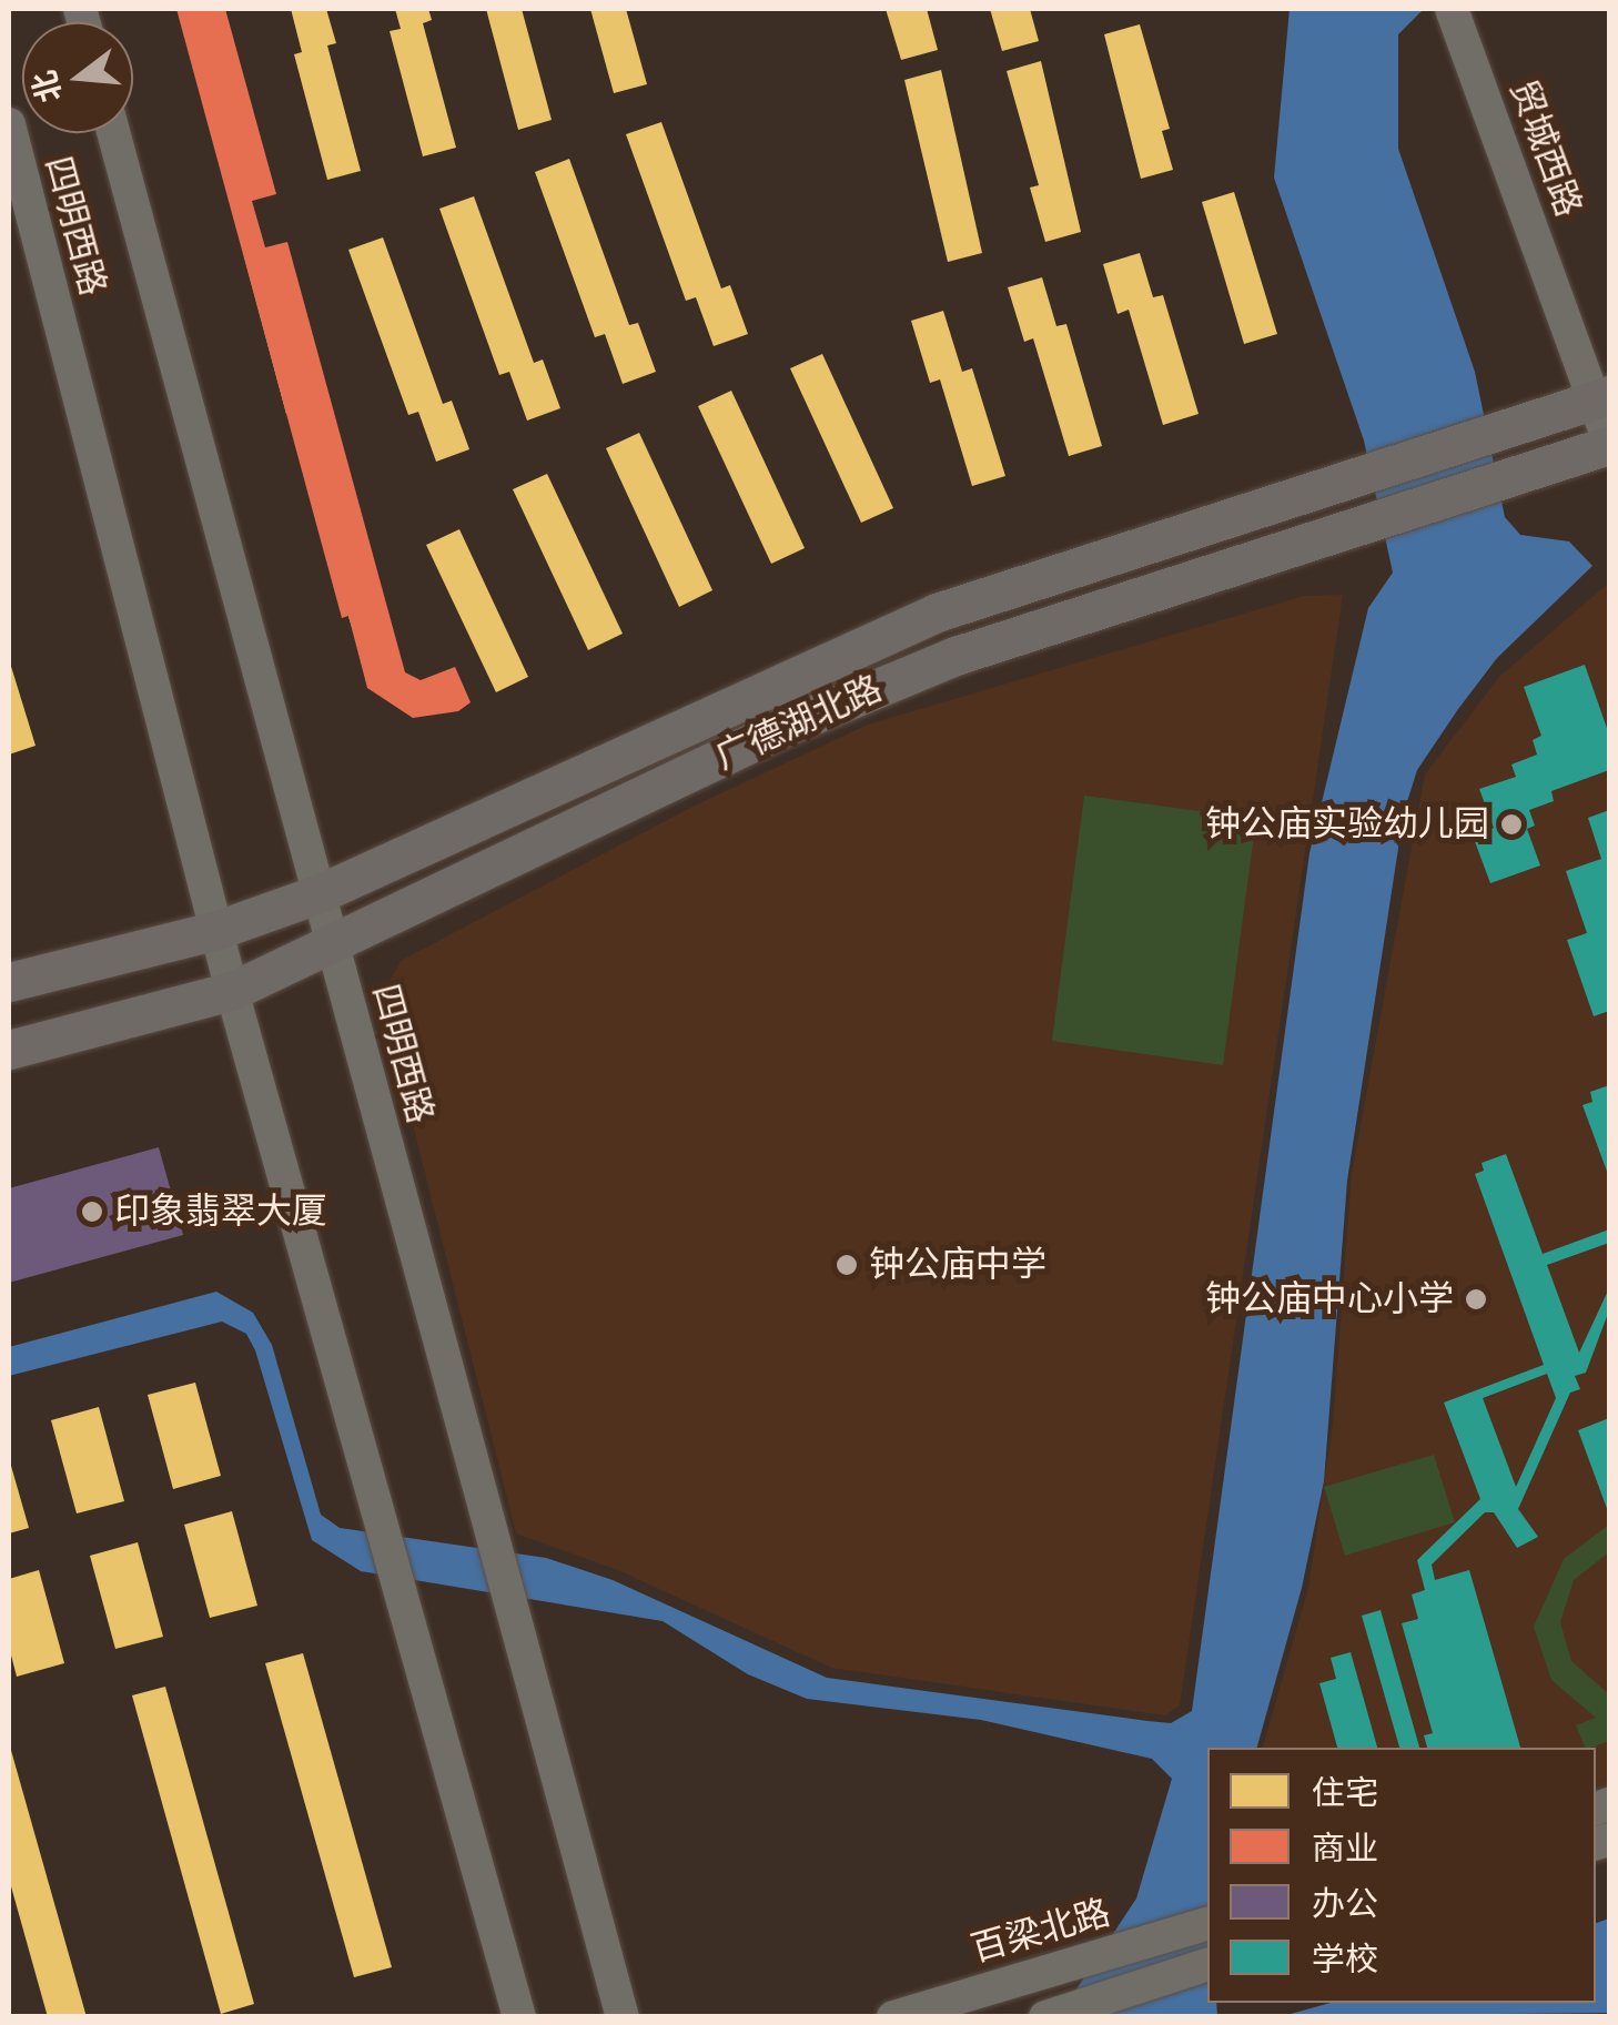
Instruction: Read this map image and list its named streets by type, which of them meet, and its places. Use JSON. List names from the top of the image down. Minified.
{"streets":{"main road":["贸城西路","四明西路","广德湖北路","百梁北路"]},"crossings":[["贸城西路","广德湖北路"],["四明西路","广德湖北路"]],"places":["钟公庙实验幼儿园","印象翡翠大厦","钟公庙中学","钟公庙中心小学"],"legend":["住宅","商业","办公","学校"],"north":"left"}
